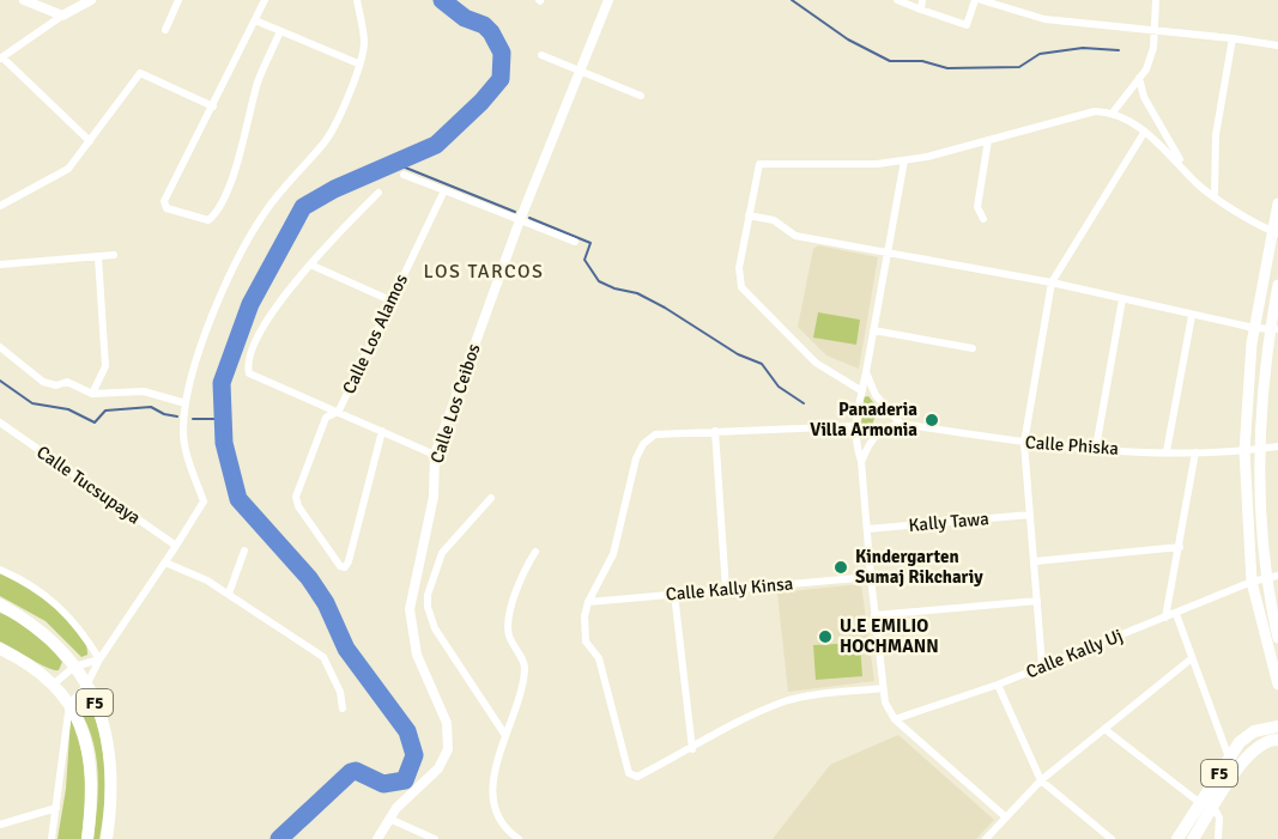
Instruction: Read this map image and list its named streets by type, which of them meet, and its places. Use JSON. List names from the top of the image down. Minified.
{"streets":{"highway":["F5"],"street":["Calle Los Alamos","Calle Los Ceibos","Calle Phiska","Calle Tucsupaya","Kally Tawa","Calle Kally Kinsa","Calle Kally Uj"]},"districts":["LOS TARCOS"],"places":["Panaderia Villa Armonia","Kindergarten Sumaj Rikchariy","U.E EMILIO HOCHMANN"]}
